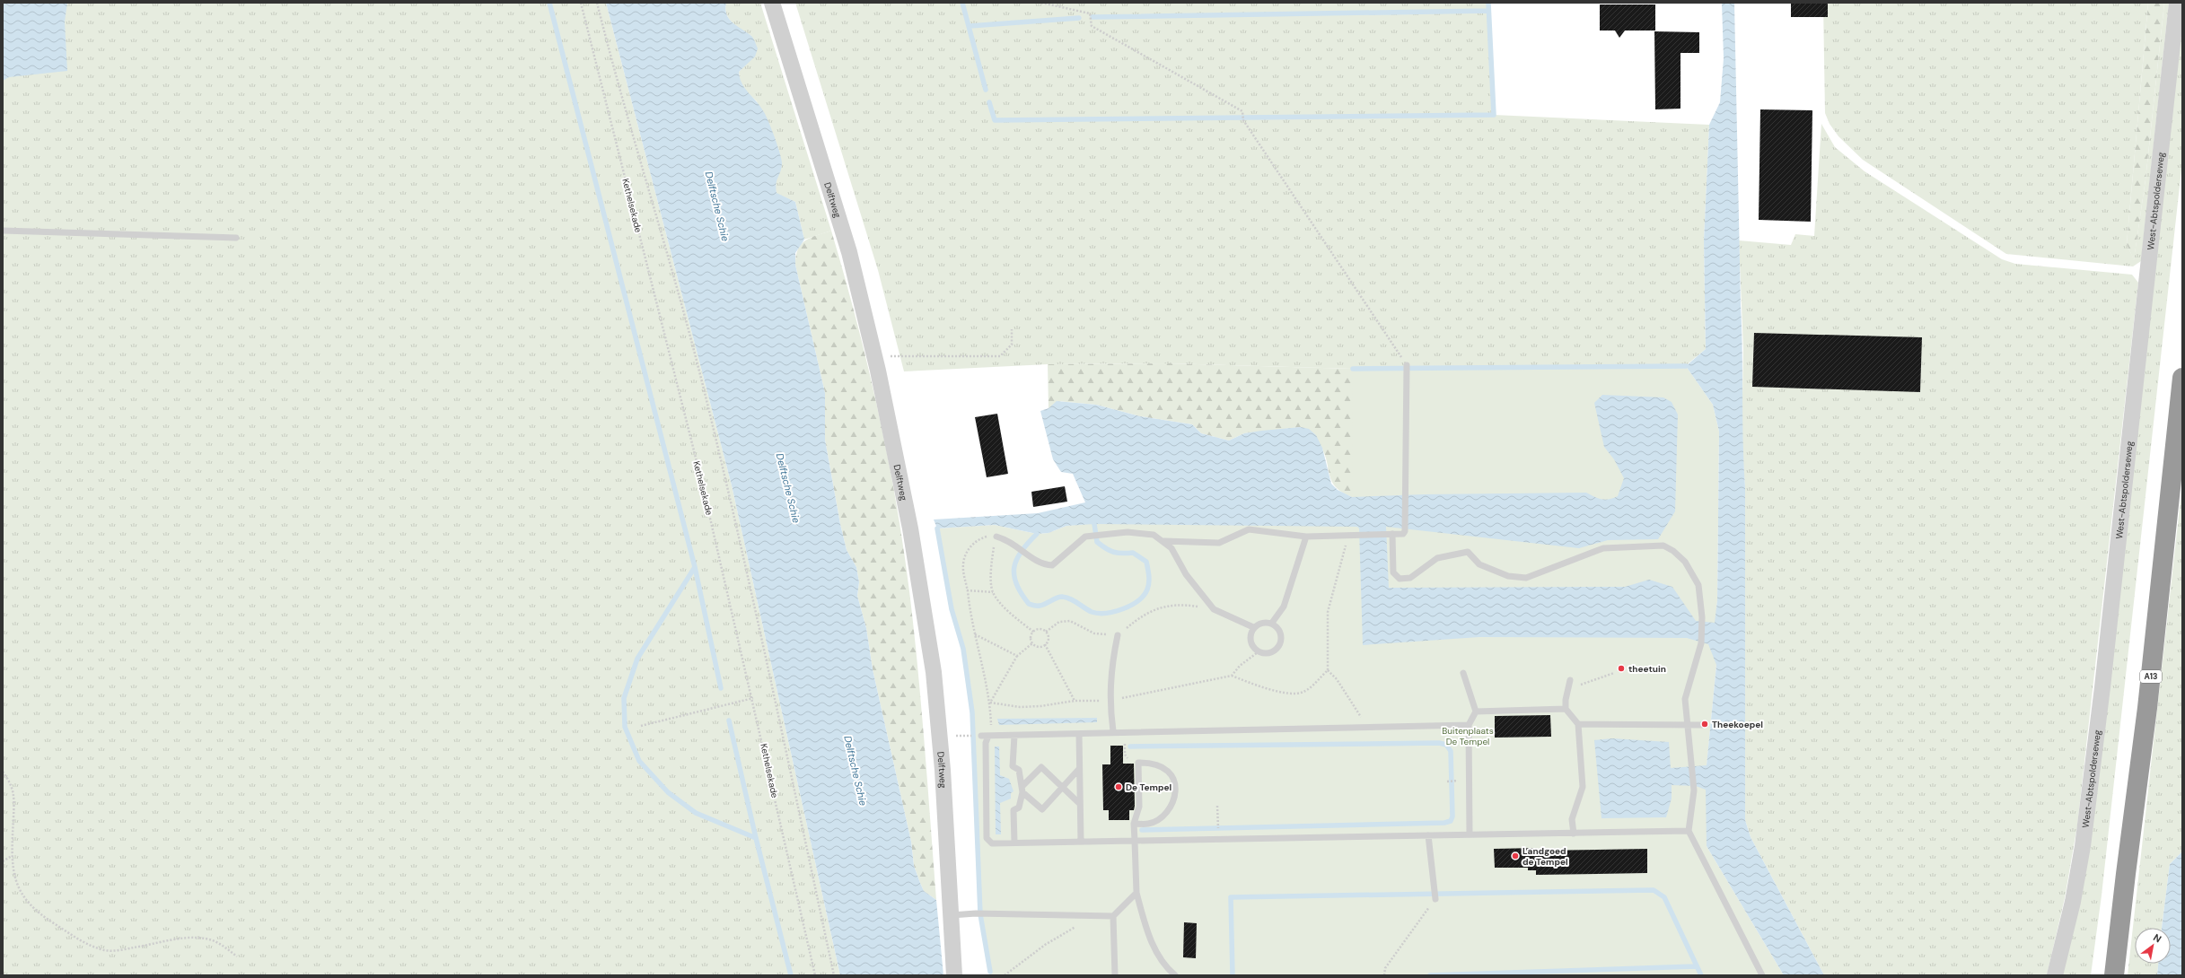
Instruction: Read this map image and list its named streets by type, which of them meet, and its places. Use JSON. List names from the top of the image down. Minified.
{"streets":{"highway":["A13"],"street":["Delftweg","West-Abtspolderseweg"],"path":["Kethelsekade"]},"water":["Delftsche Schie"],"parks":["Buitenplaats De Tempel"],"places":["theetuin","Theekoepel","De Tempel","Landgoed de Tempel"],"north":"top right"}
